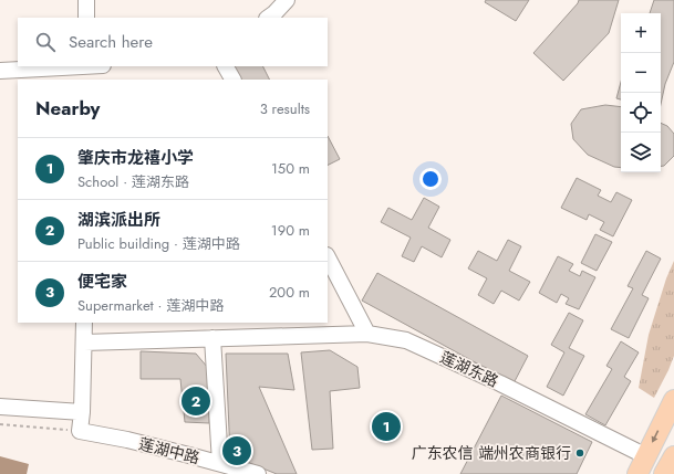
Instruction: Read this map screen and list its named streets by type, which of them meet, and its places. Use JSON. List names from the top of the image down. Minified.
{"streets":{"street":["莲湖东路","莲湖中路"]},"places":["广东农信 端州农商银行"],"page":{"map_buttons":["+","−"],"search":"Search here","heading":["Nearby","3 results"],"list":[{"mark":"1","name":"肇庆市龙禧小学","note":"School · 莲湖东路","value":"150 m"},{"mark":"2","name":"湖滨派出所","note":"Public building · 莲湖中路","value":"190 m"},{"mark":"3","name":"便宅家","note":"Supermarket · 莲湖中路","value":"200 m"}],"pins":["2","1","3"]}}
